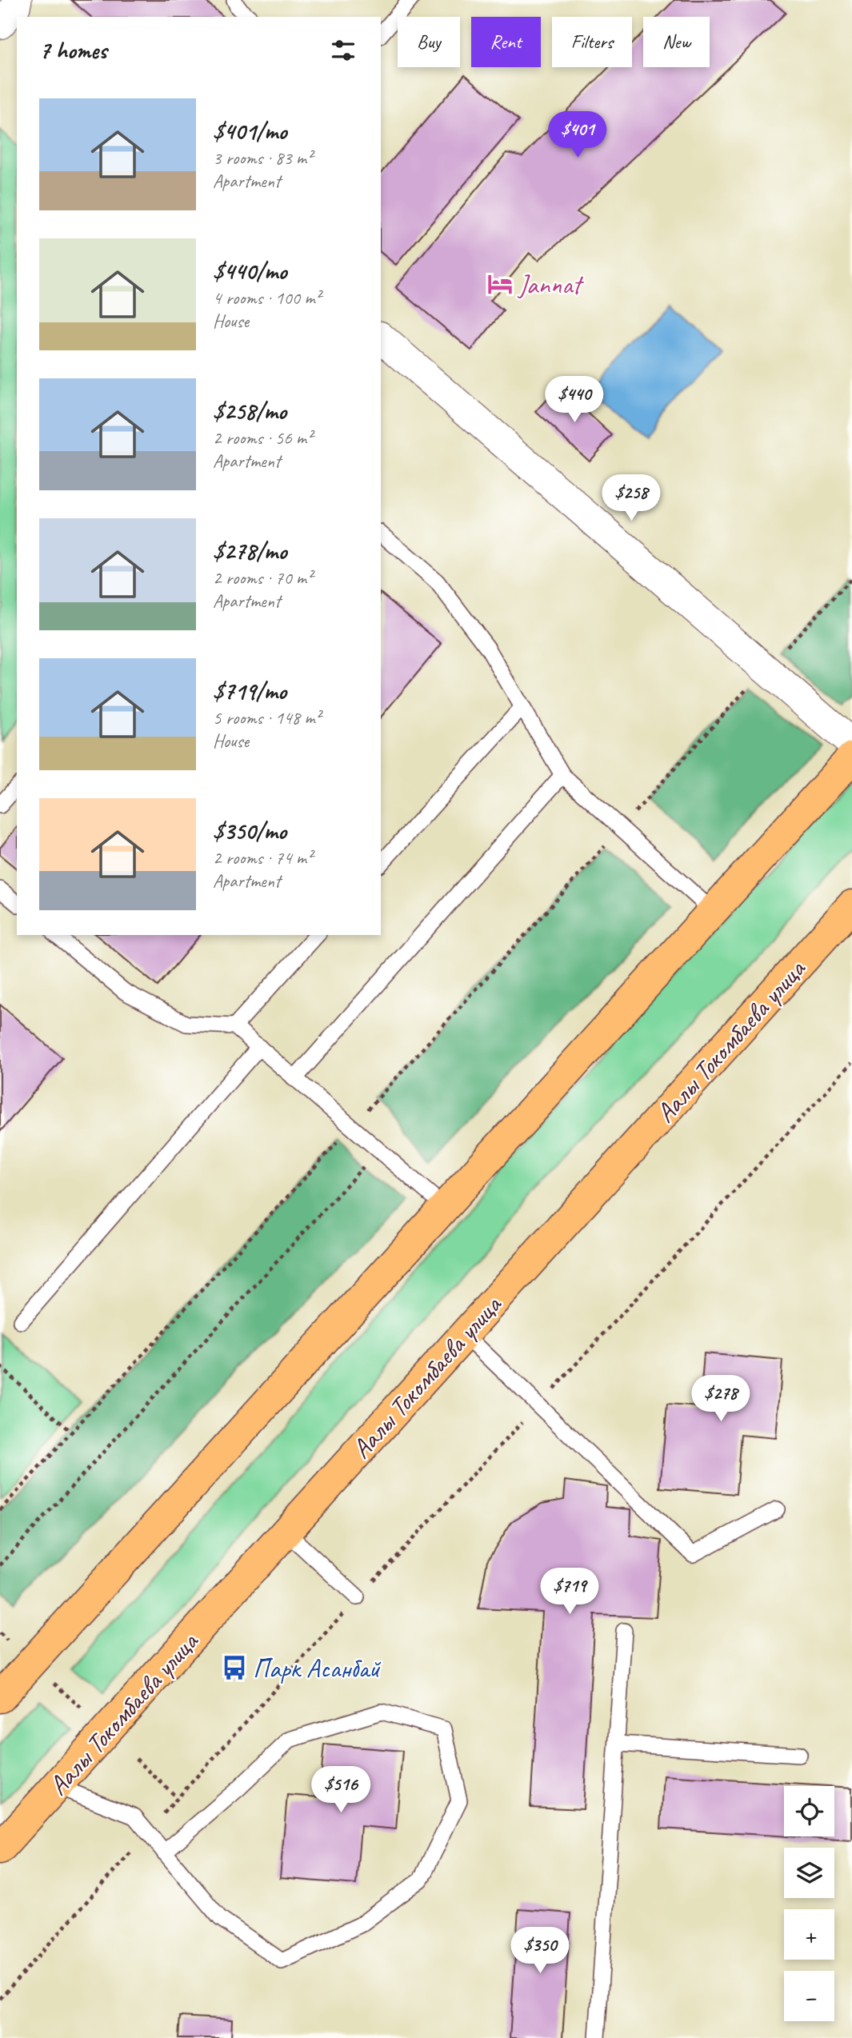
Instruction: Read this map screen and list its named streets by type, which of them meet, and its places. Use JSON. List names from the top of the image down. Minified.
{"streets":{"main road":["Аалы Токомбаева улица"]},"places":{"hotel":["Jannat"],"bus stop":["Парк Асанбай"]},"page":{"chip":["Buy","Rent","Filters","New"],"heading":"7 homes","list":[{"name":"$401/mo","note":"3 rooms · 83 m² · Apartment"},{"name":"$440/mo","note":"4 rooms · 100 m² · House"},{"name":"$258/mo","note":"2 rooms · 56 m² · Apartment"},{"name":"$278/mo","note":"2 rooms · 70 m² · Apartment"},{"name":"$719/mo","note":"5 rooms · 148 m² · House"},{"name":"$350/mo","note":"2 rooms · 74 m² · Apartment"}],"price":["$401","$440","$258","$278","$719","$516","$350"],"map_buttons":["+","−"]}}
